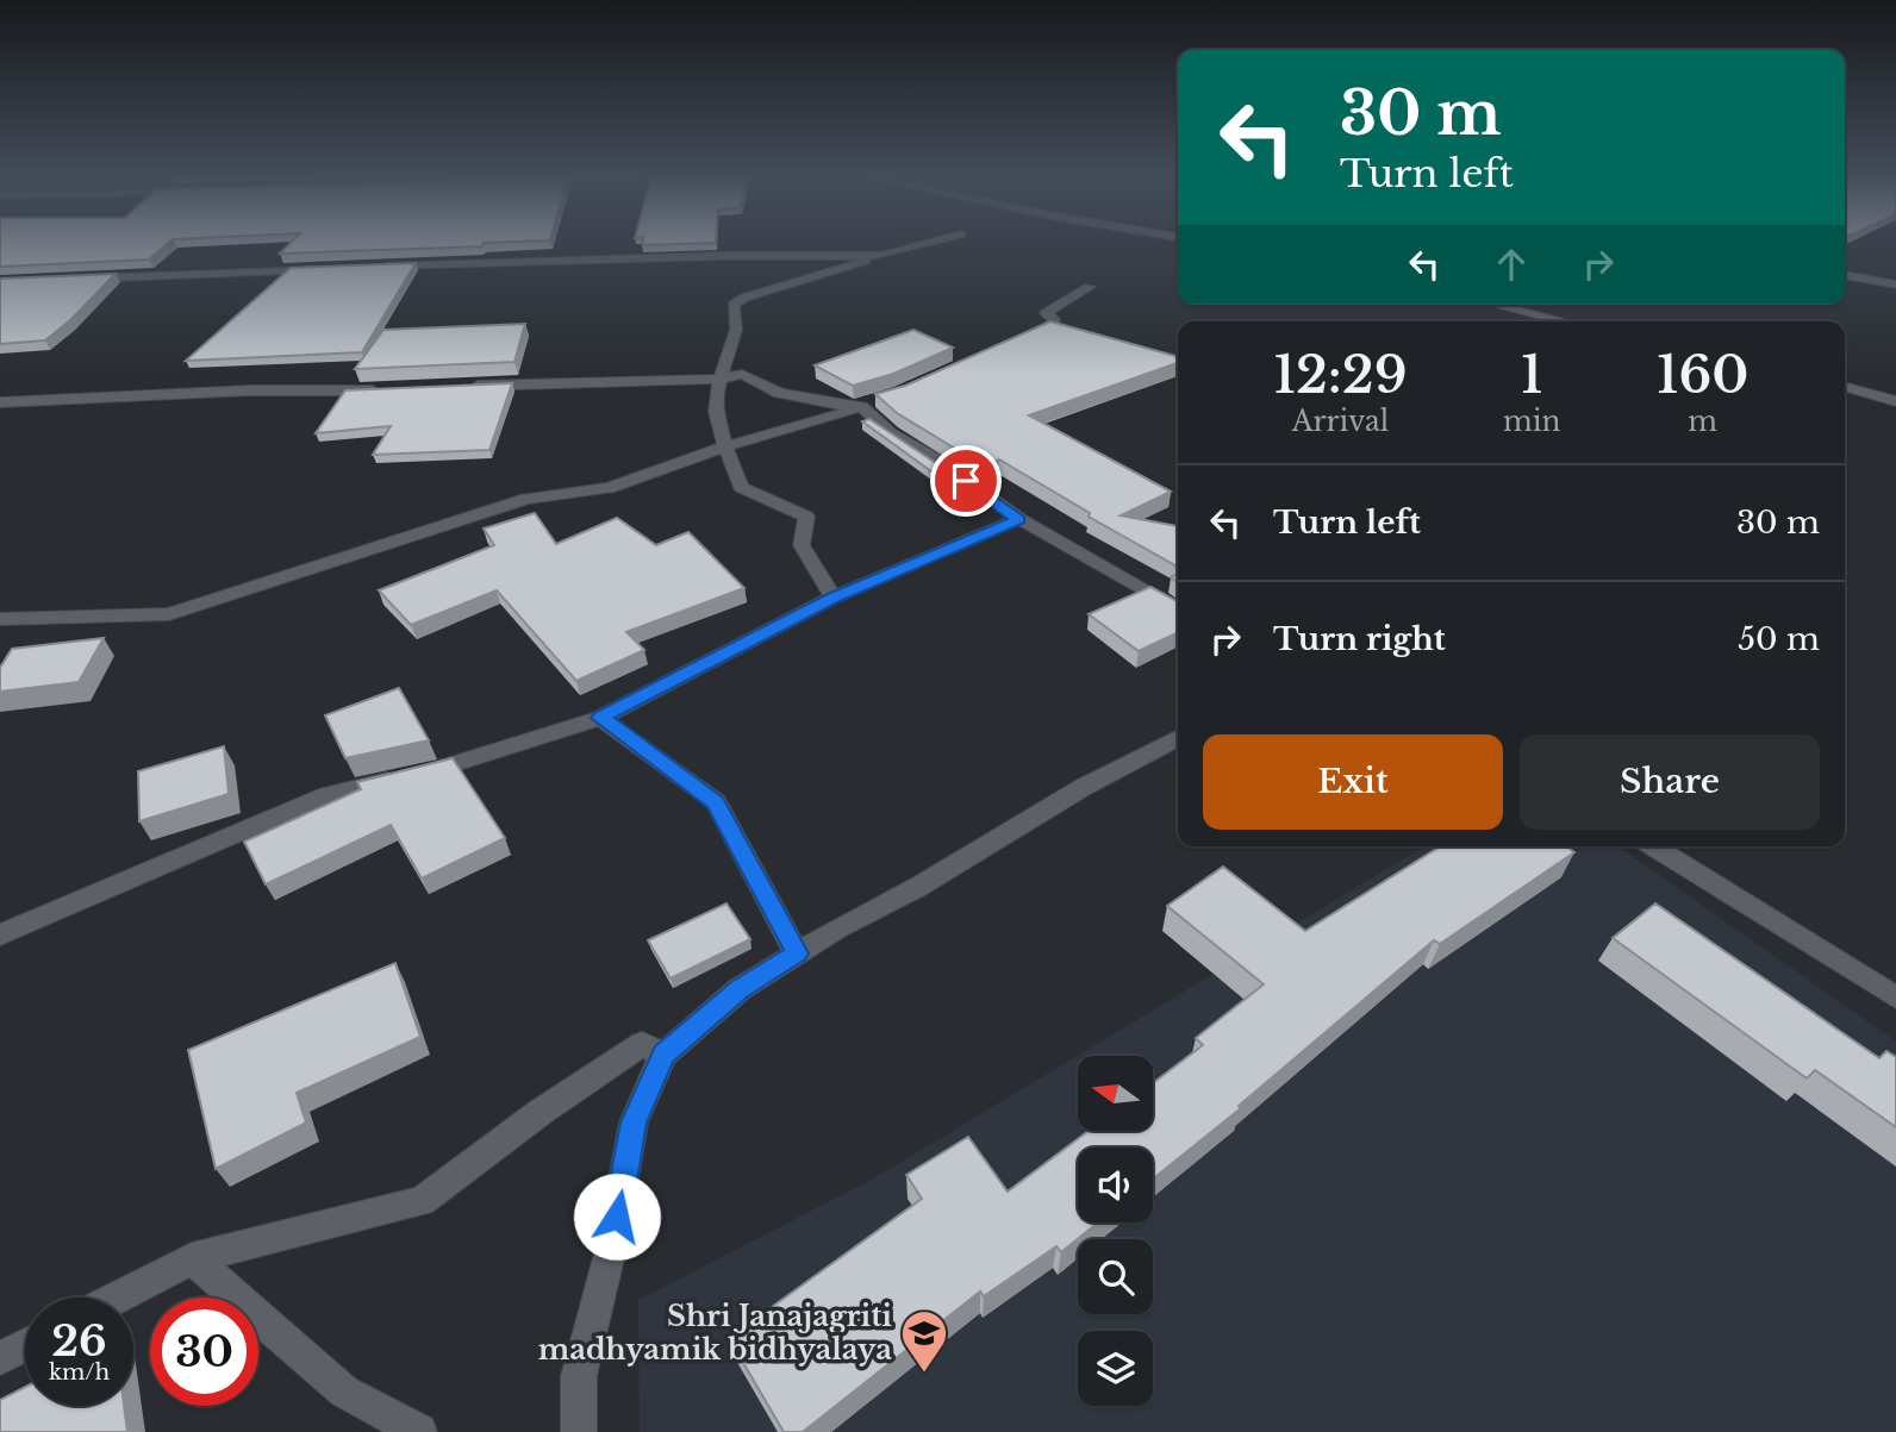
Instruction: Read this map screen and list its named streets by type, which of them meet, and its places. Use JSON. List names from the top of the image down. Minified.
{"places":{"school or university":["Shri Janajagriti madhyamik bidhyalaya"]},"north":"left","page":{"turn":["30 m","Turn left"],"eta":["12:29","Arrival","1","min","160","m"],"list":[{"name":"Turn left","value":"30 m"},{"name":"Turn right","value":"50 m"}],"buttons":["Exit","Share"],"speed":"26 km/h","limit":"30"}}
